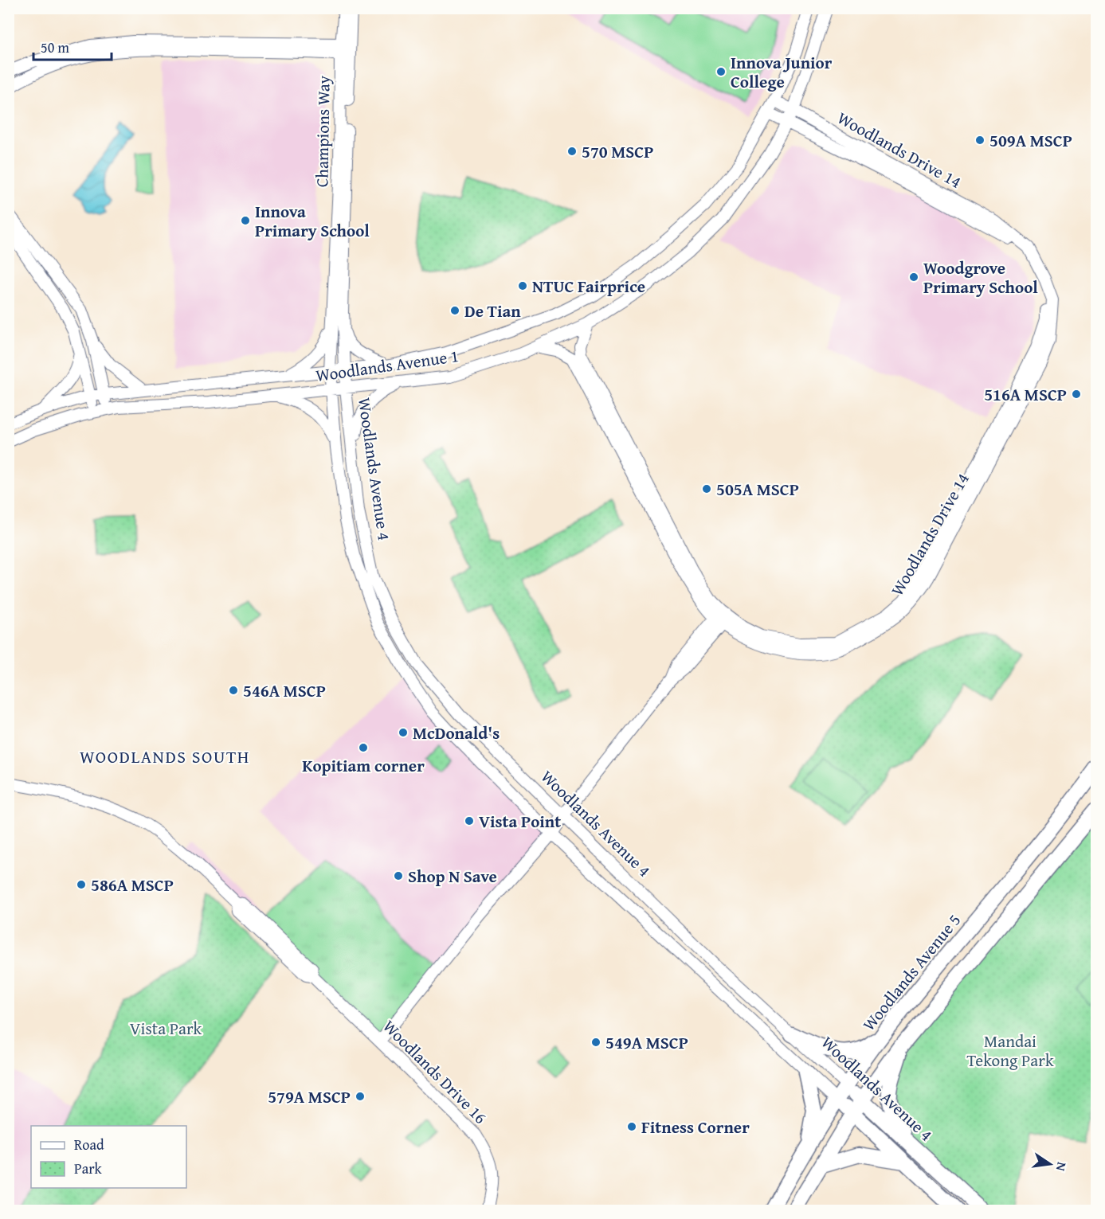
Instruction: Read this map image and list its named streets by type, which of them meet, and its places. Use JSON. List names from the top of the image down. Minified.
{"streets":{"main road":["Woodlands Avenue 4","Woodlands Avenue 5"],"street":["Champions Way","Woodlands Drive 14","Woodlands Avenue 1","Woodlands Drive 16"]},"crossings":[["Champions Way","Woodlands Avenue 1"],["Champions Way","Woodlands Avenue 4"],["Woodlands Drive 14","Woodlands Avenue 1"],["Woodlands Avenue 1","Woodlands Avenue 4"],["Woodlands Avenue 4","Woodlands Avenue 5"]],"districts":["WOODLANDS SOUTH"],"parks":["Vista Park","Mandai Tekong Park"],"places":["Innova Junior College","509A MSCP","570 MSCP","Innova Primary School","Woodgrove Primary School","NTUC Fairprice","De Tian","516A MSCP","505A MSCP","546A MSCP","McDonald's","Kopitiam corner","Vista Point","Shop N Save","586A MSCP","549A MSCP","579A MSCP","Fitness Corner"],"legend":["Road","Park"],"scale_bar":"50 m","north":"right"}
